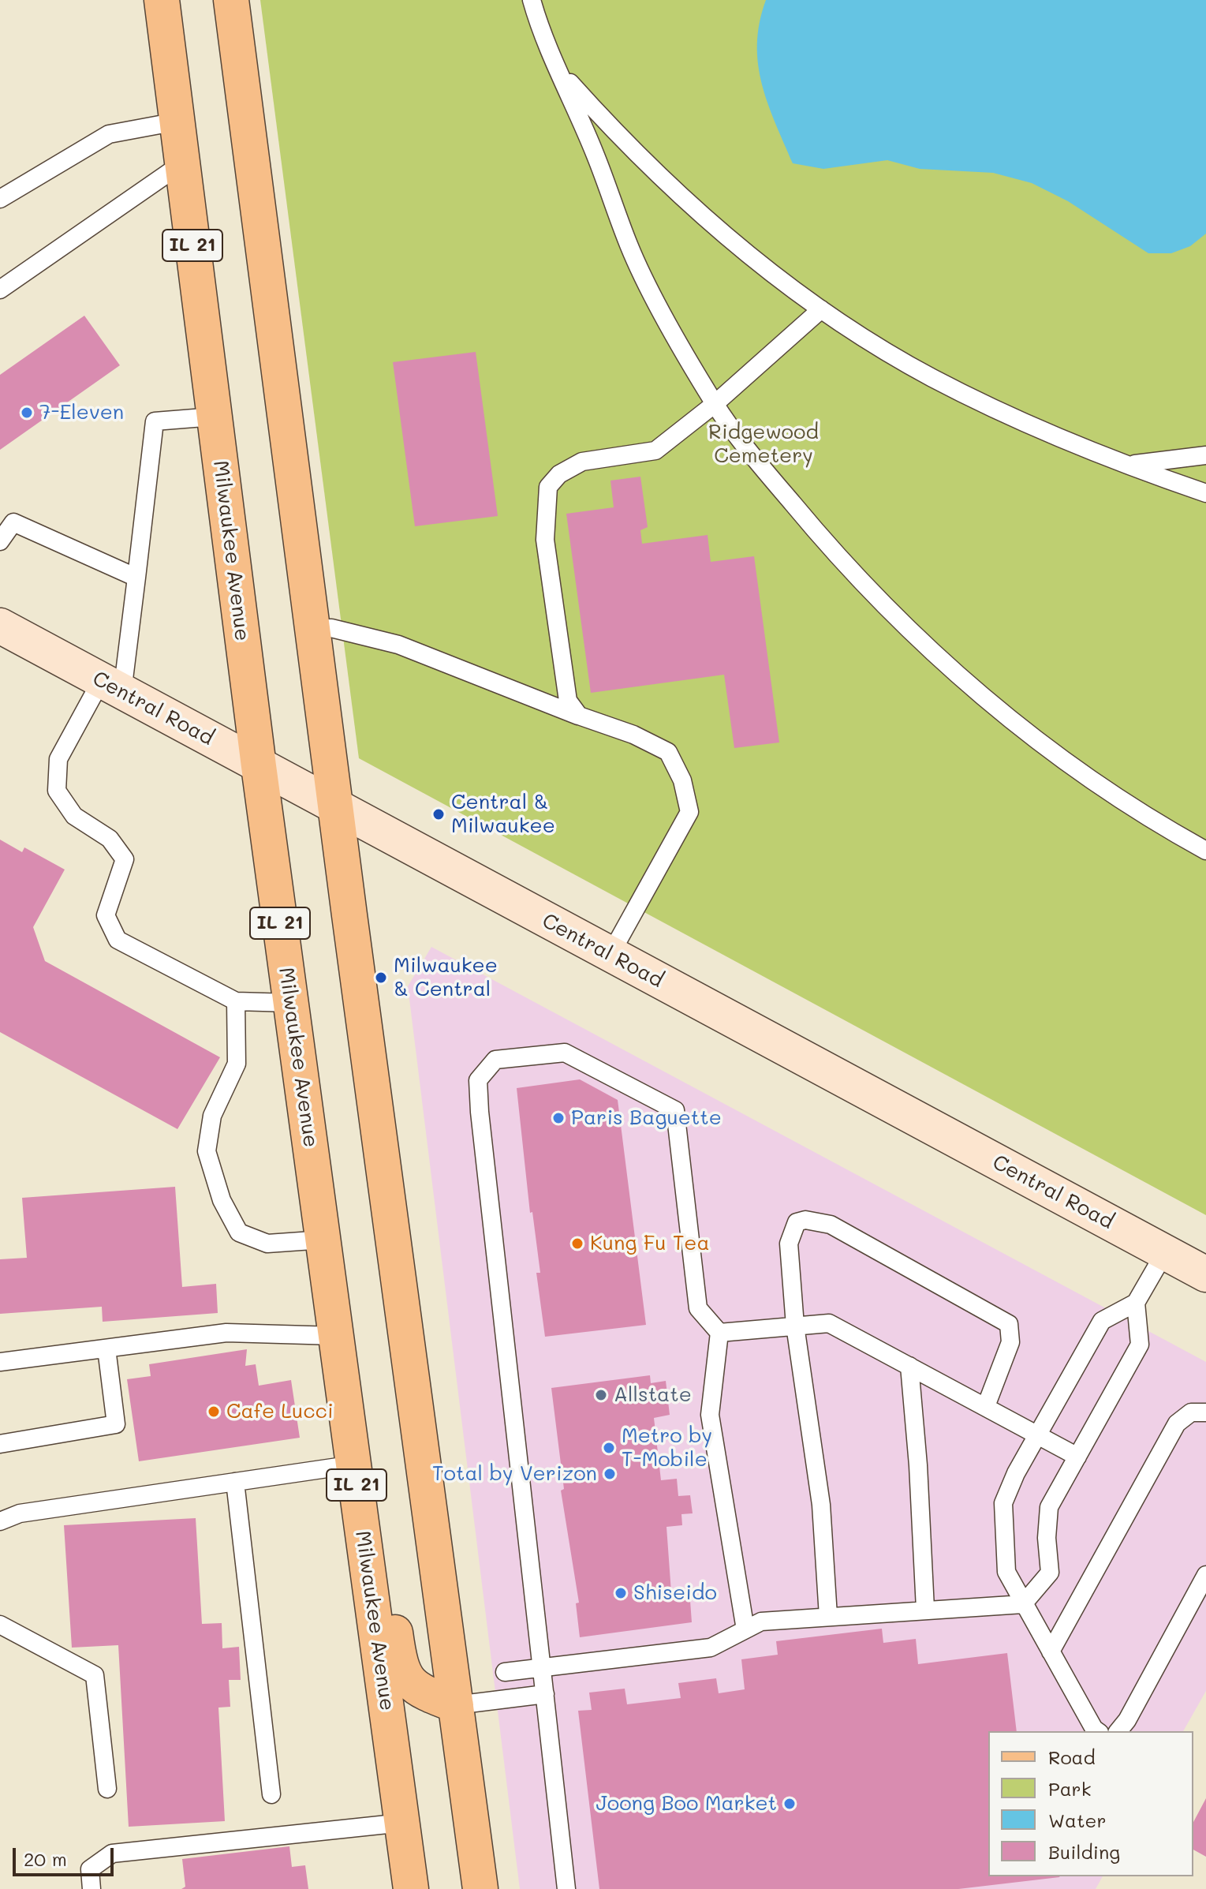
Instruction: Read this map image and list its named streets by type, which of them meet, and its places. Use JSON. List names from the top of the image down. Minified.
{"streets":{"main road":["IL 21","Milwaukee Avenue","Central Road"]},"crossings":[["Milwaukee Avenue","Central Road"]],"parks":["Ridgewood Cemetery"],"places":["7-Eleven","Central & Milwaukee","Milwaukee & Central","Paris Baguette","Kung Fu Tea","Allstate","Cafe Lucci","Metro by T-Mobile","Total by Verizon","Shiseido","Joong Boo Market"],"legend":["Road","Park","Water","Building"],"scale_bar":"20 m"}
